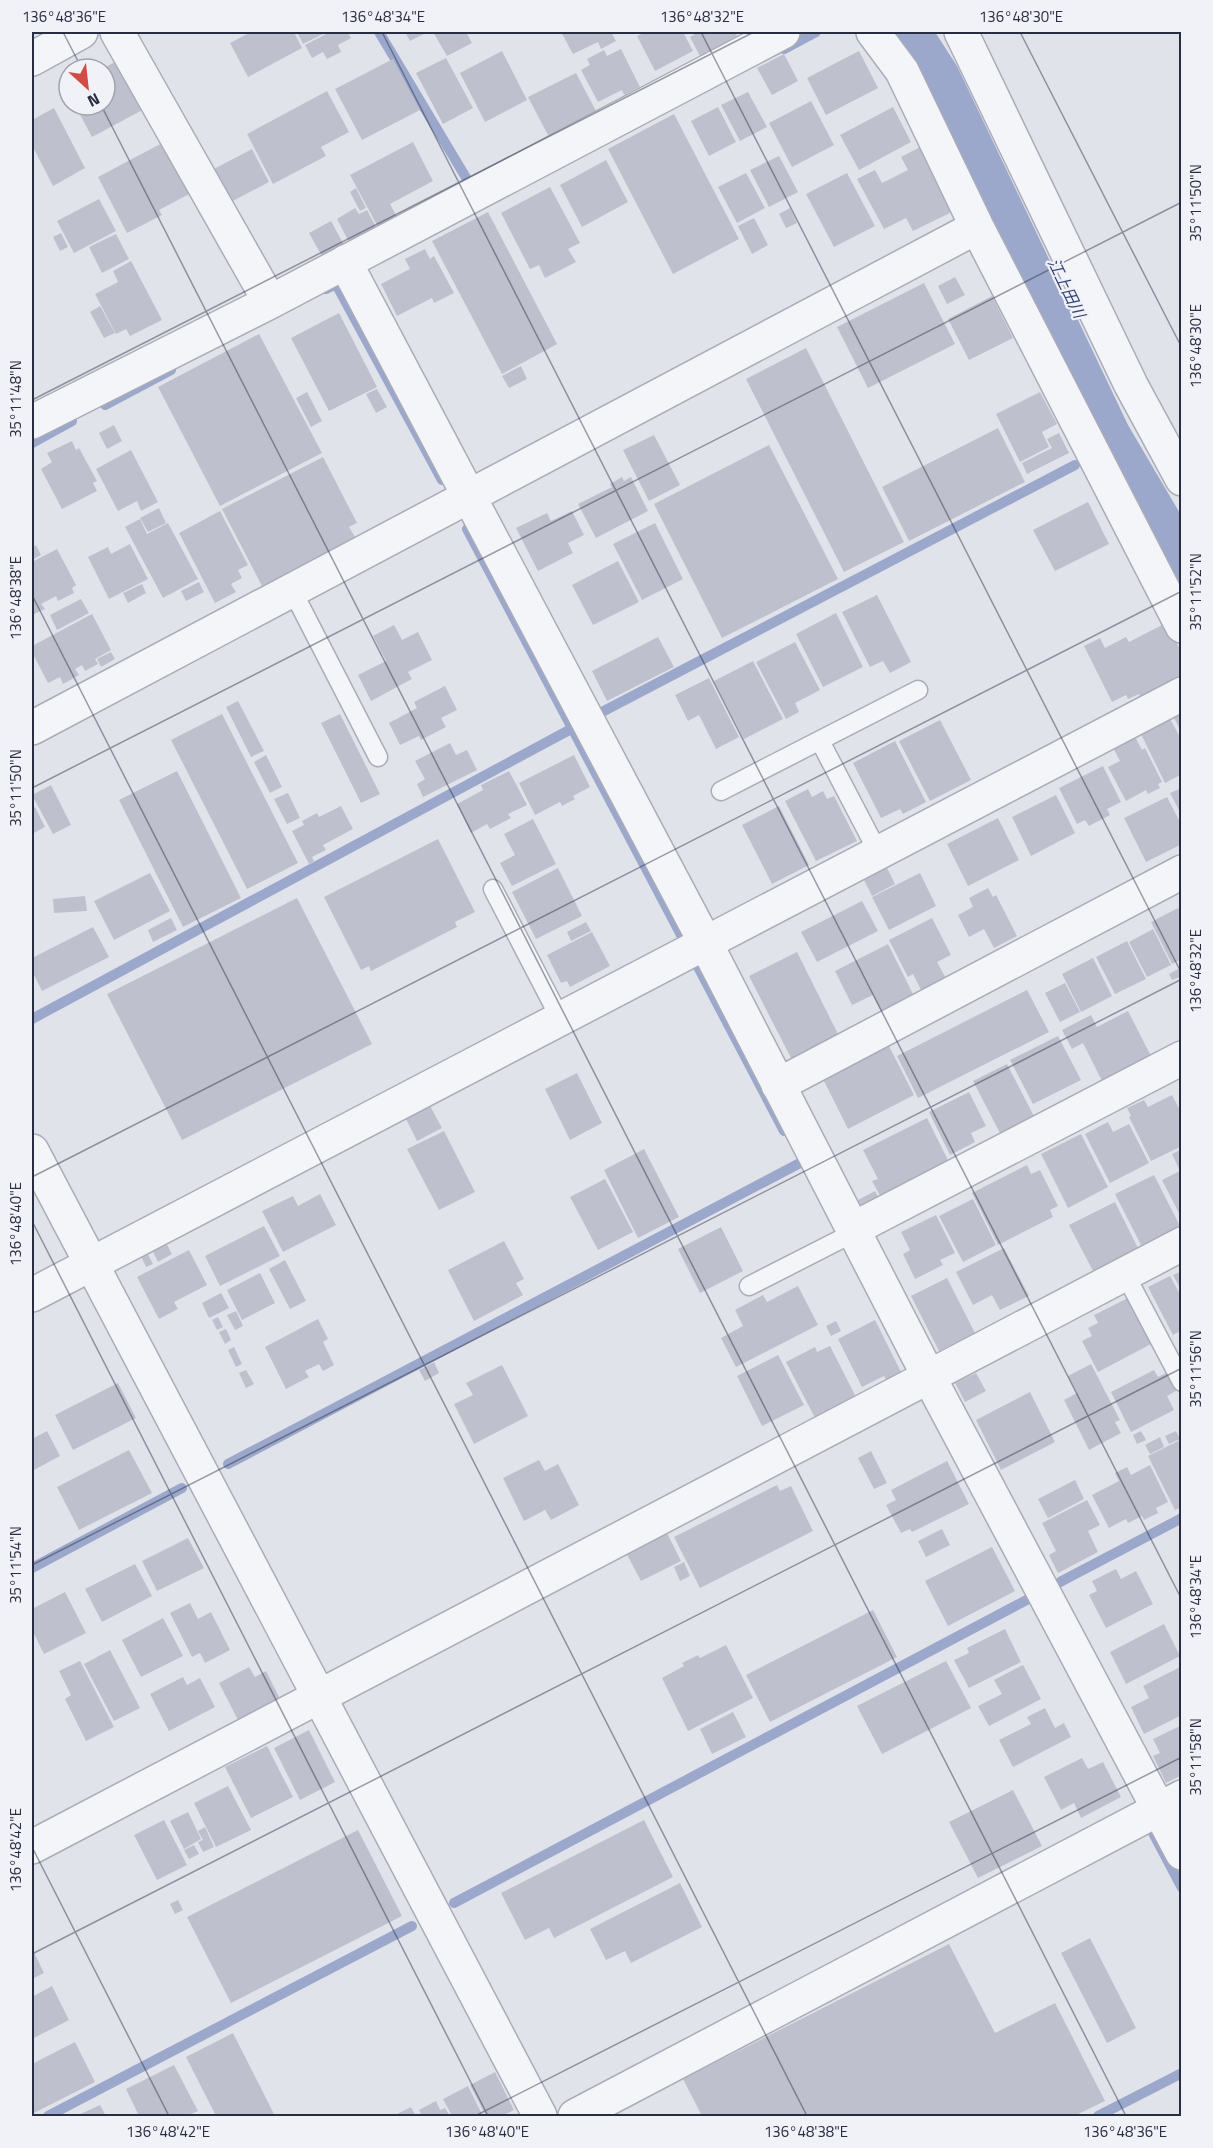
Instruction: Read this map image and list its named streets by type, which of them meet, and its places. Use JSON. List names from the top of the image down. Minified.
{"water":["江上田川"],"north":"bottom right","coordinates":["136°48'36\"E","136°48'34\"E","136°48'32\"E","136°48'30\"E","35°11'50\"N","35°11'48\"N","35°11'52\"N","136°48'38\"E","136°48'40\"E","35°11'56\"N","35°11'54\"N","35°11'58\"N","136°48'42\"E"]}
